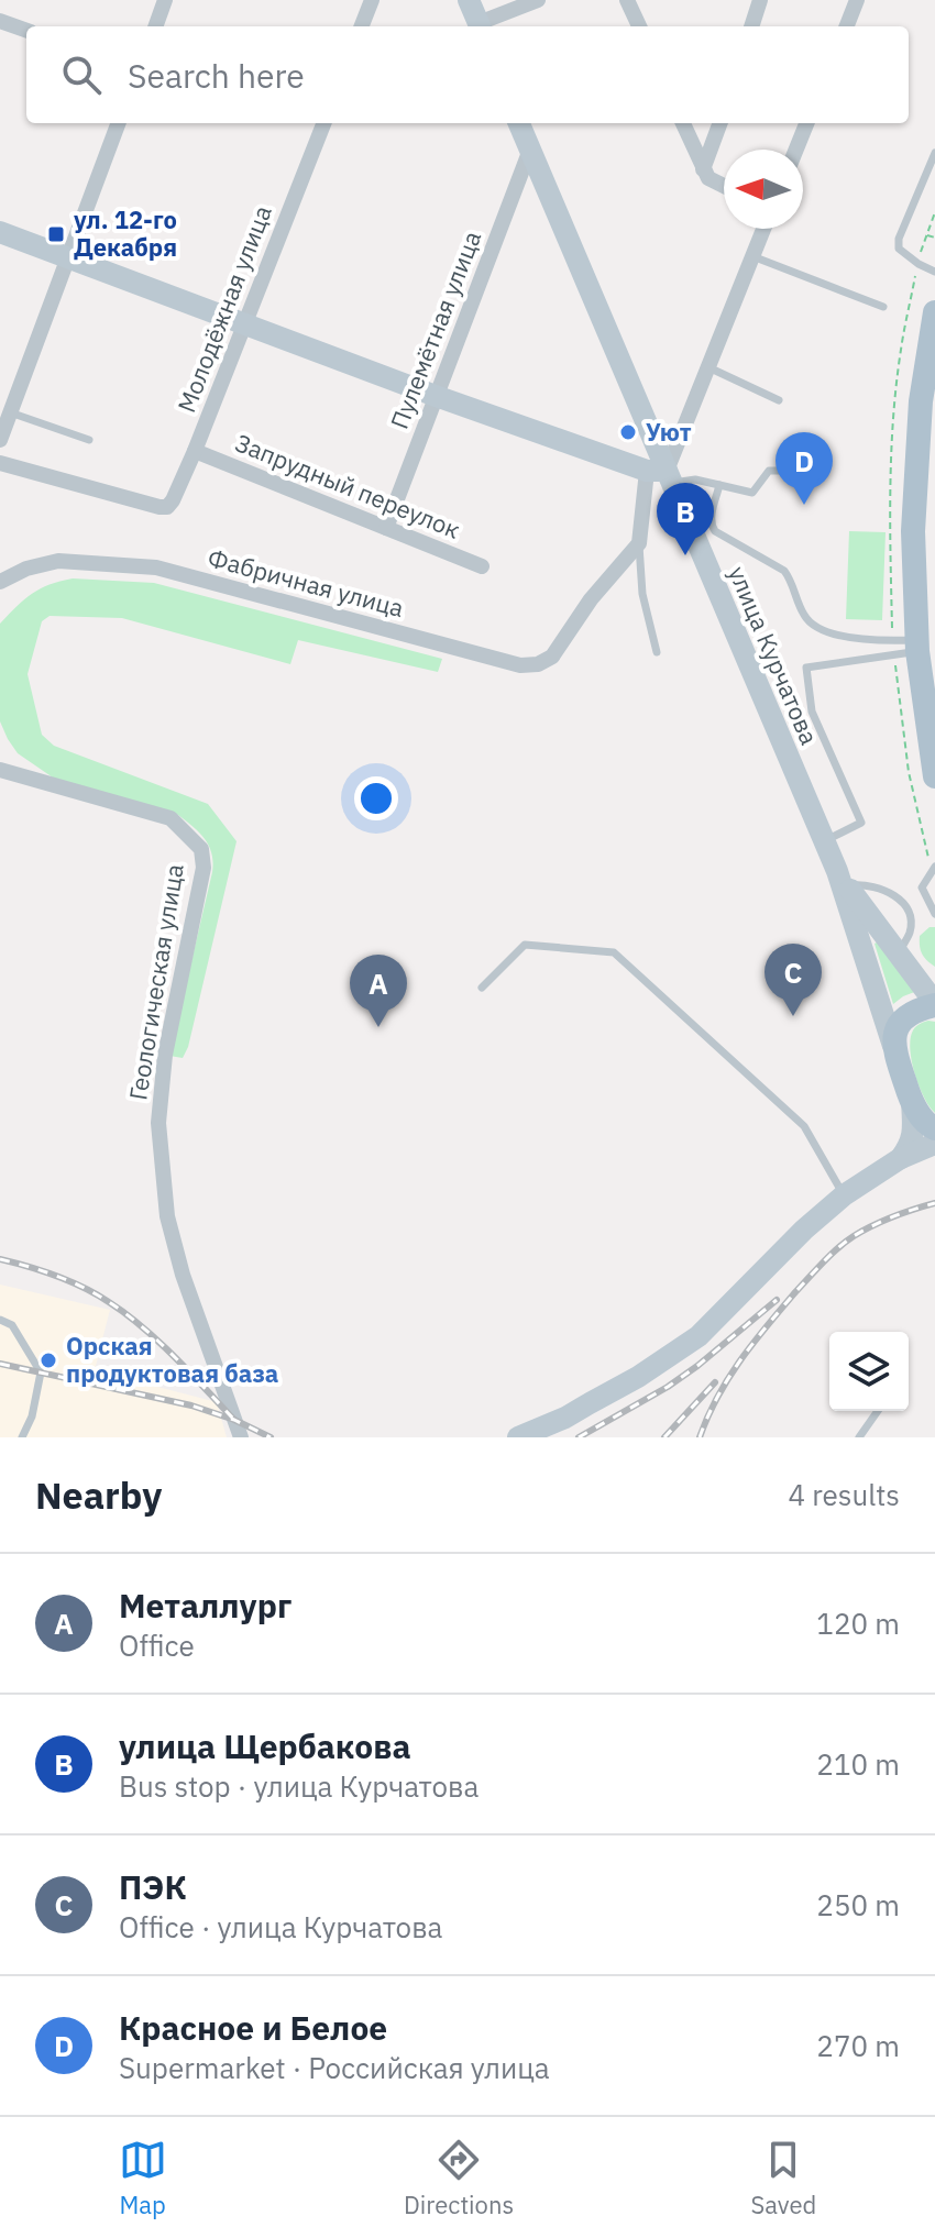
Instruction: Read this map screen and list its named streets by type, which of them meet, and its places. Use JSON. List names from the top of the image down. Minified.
{"streets":{"street":["Молодёжная улица","Пулемётная улица","Запрудный переулок","Фабричная улица","улица Курчатова","Геологическая улица"]},"crossings":[["Молодёжная улица","Запрудный переулок"],["Пулемётная улица","Запрудный переулок"],["Пулемётная улица","улица Курчатова"]],"places":{"transit":["ул. 12-го Декабря"],"other":["Уют","Орская продуктовая база"]},"north":"left","page":{"search":"Search here","pins":["D","B","C","A"],"heading":["Nearby","4 results"],"list":[{"mark":"A","name":"Металлург","note":"Office","value":"120 m"},{"mark":"B","name":"улица Щербакова","note":"Bus stop · улица Курчатова","value":"210 m"},{"mark":"C","name":"ПЭК","note":"Office · улица Курчатова","value":"250 m"},{"mark":"D","name":"Красное и Белое","note":"Supermarket · Российская улица","value":"270 m"}],"nav":["Map","Directions","Saved"]}}
